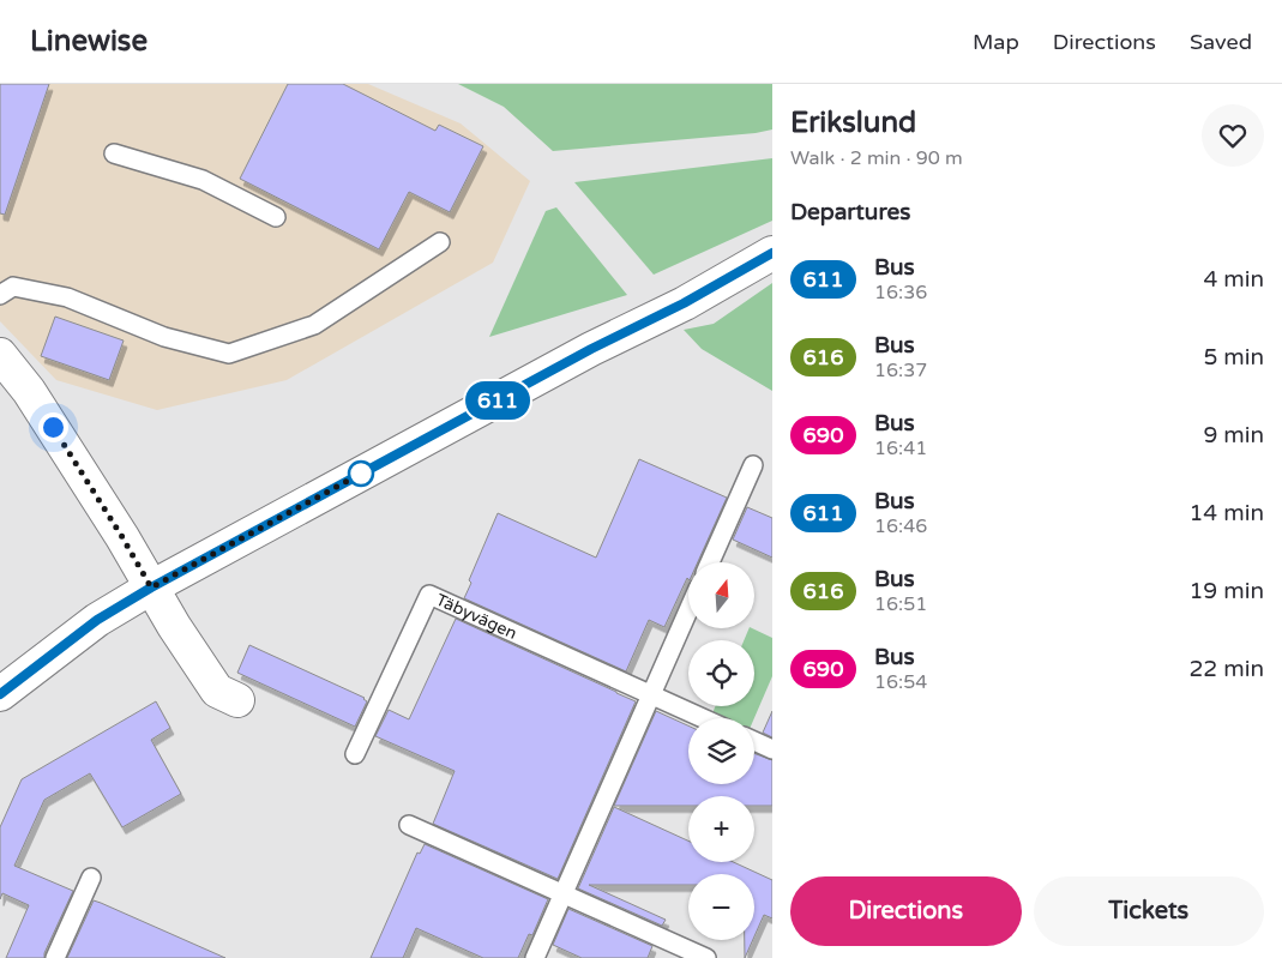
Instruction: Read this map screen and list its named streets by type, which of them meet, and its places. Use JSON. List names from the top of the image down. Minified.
{"streets":{"lane":["Täbyvägen"]},"lines":["bus line 611"],"north":"top","page":{"header":"Linewise","nav":["Map","Directions","Saved"],"on_map":"611","heading":[["Erikslund","Walk · 2 min · 90 m"],"Departures"],"list":[{"mark":"611","name":"Bus","note":"16:36","value":"4 min"},{"mark":"616","name":"Bus","note":"16:37","value":"5 min"},{"mark":"690","name":"Bus","note":"16:41","value":"9 min"},{"mark":"611","name":"Bus","note":"16:46","value":"14 min"},{"mark":"616","name":"Bus","note":"16:51","value":"19 min"},{"mark":"690","name":"Bus","note":"16:54","value":"22 min"}],"map_buttons":["+","−"],"buttons":["Directions","Tickets"]}}
